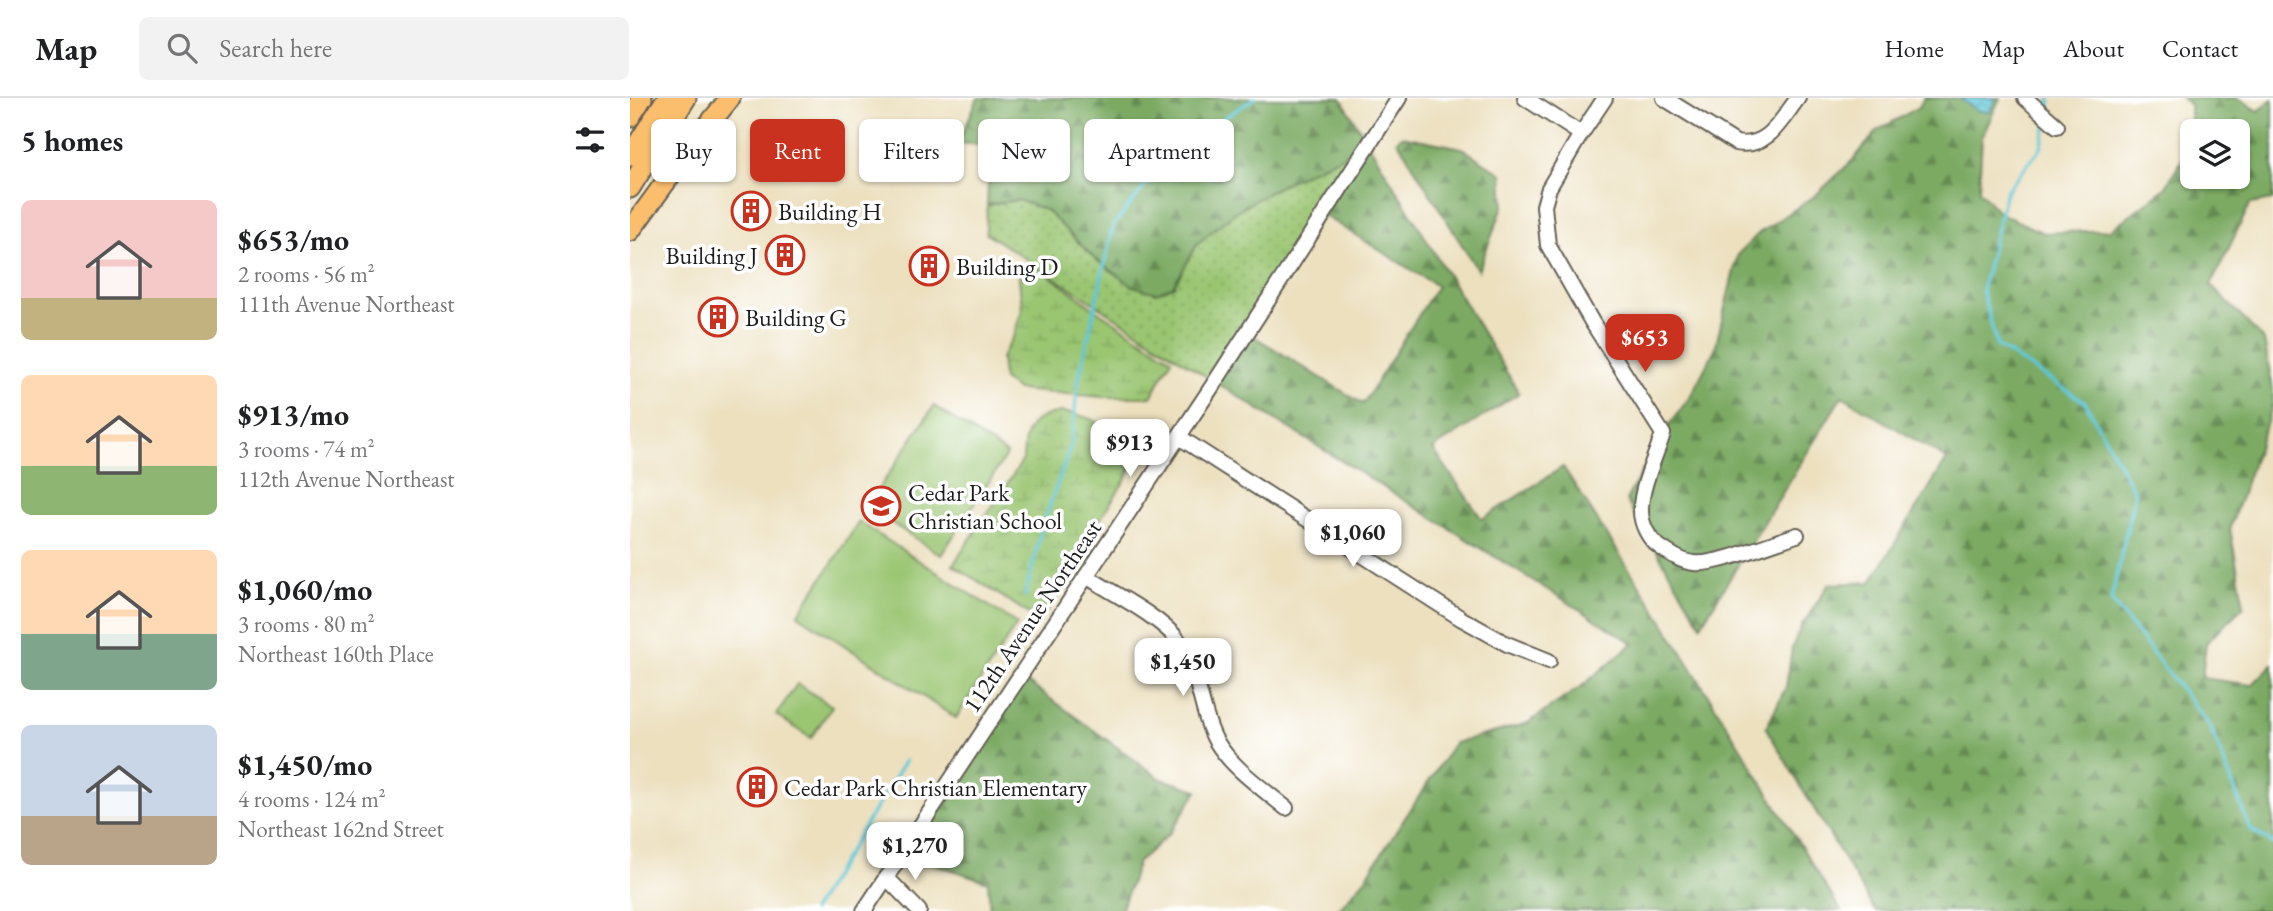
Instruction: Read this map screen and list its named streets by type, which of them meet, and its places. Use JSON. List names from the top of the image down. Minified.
{"streets":{"street":["112th Avenue Northeast"]},"places":{"building":["Building H","Building J","Building D","Building G","Cedar Park Christian Elementary"],"school or university":["Cedar Park Christian School"]},"page":{"header":"Map","search":"Search here","nav":["Home","Map","About","Contact"],"heading":"5 homes","chip":["Buy","Rent","Filters","New","Apartment"],"list":[{"name":"$653/mo","note":"2 rooms · 56 m² · 111th Avenue Northeast"},{"name":"$913/mo","note":"3 rooms · 74 m² · 112th Avenue Northeast"},{"name":"$1,060/mo","note":"3 rooms · 80 m² · Northeast 160th Place"},{"name":"$1,450/mo","note":"4 rooms · 124 m² · Northeast 162nd Street"}],"price":["$653","$913","$1,060","$1,450","$1,270"]}}
